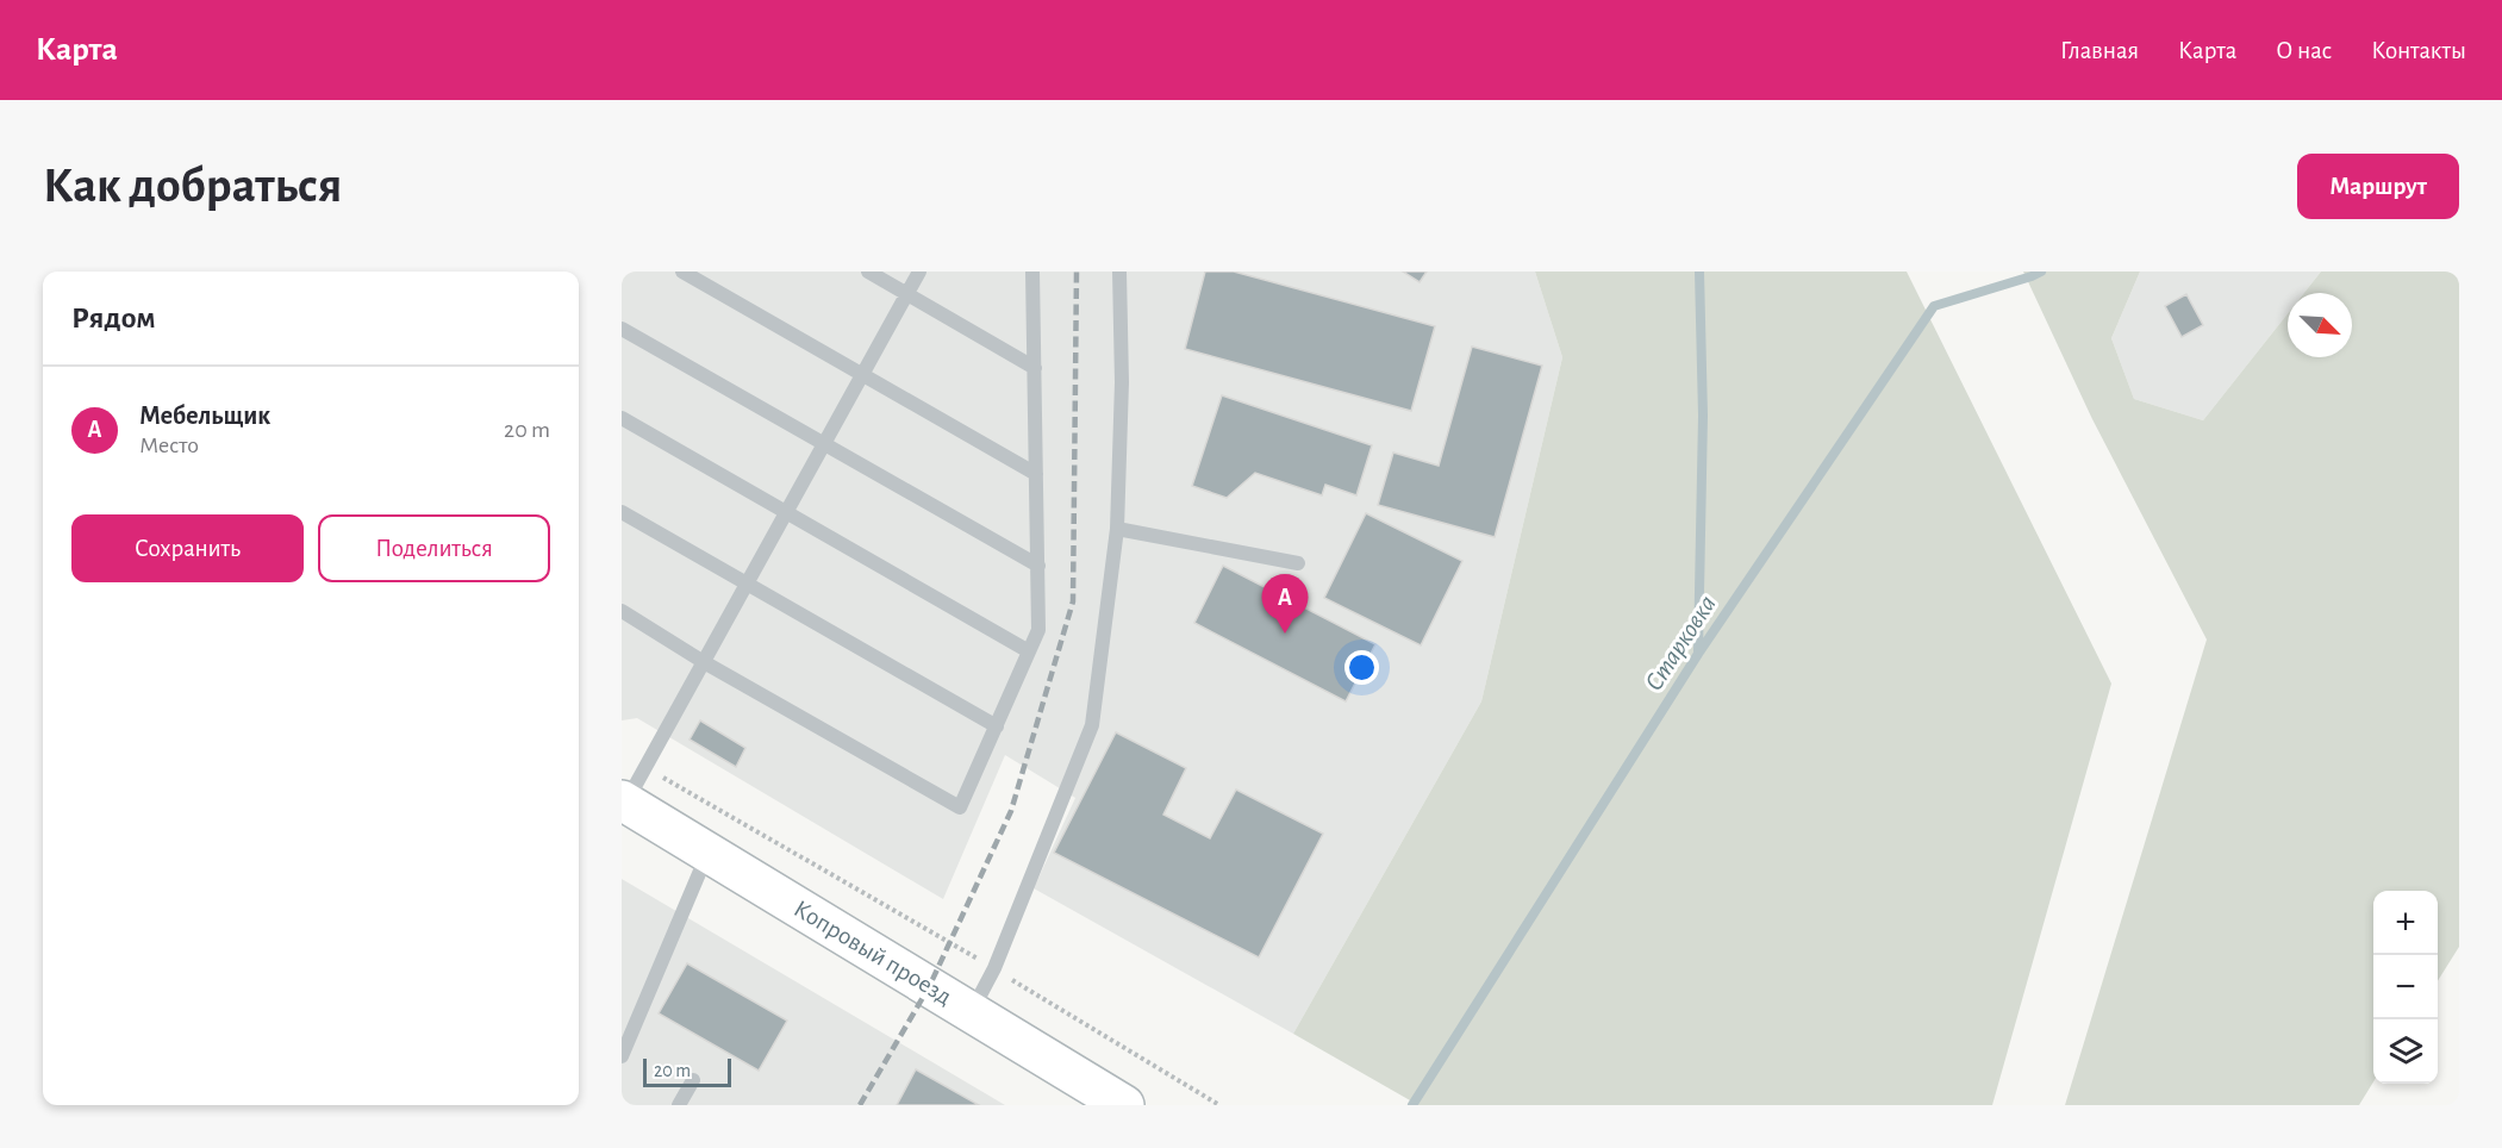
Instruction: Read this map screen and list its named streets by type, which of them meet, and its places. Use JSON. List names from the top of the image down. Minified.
{"streets":{"main road":["Копровый проезд"]},"water":["Старковка"],"scale_bar":"20 m","north":"bottom right","page":{"header":"Карта","nav":["Главная","Карта","О нас","Контакты"],"buttons":["Маршрут",["Сохранить","Поделиться"]],"title":"Как добраться","heading":"Рядом","list":[{"mark":"A","name":"Мебельщик","note":"Место","value":"20 m"}],"pins":"A","map_buttons":["+","−"],"scale":"20 m"}}
